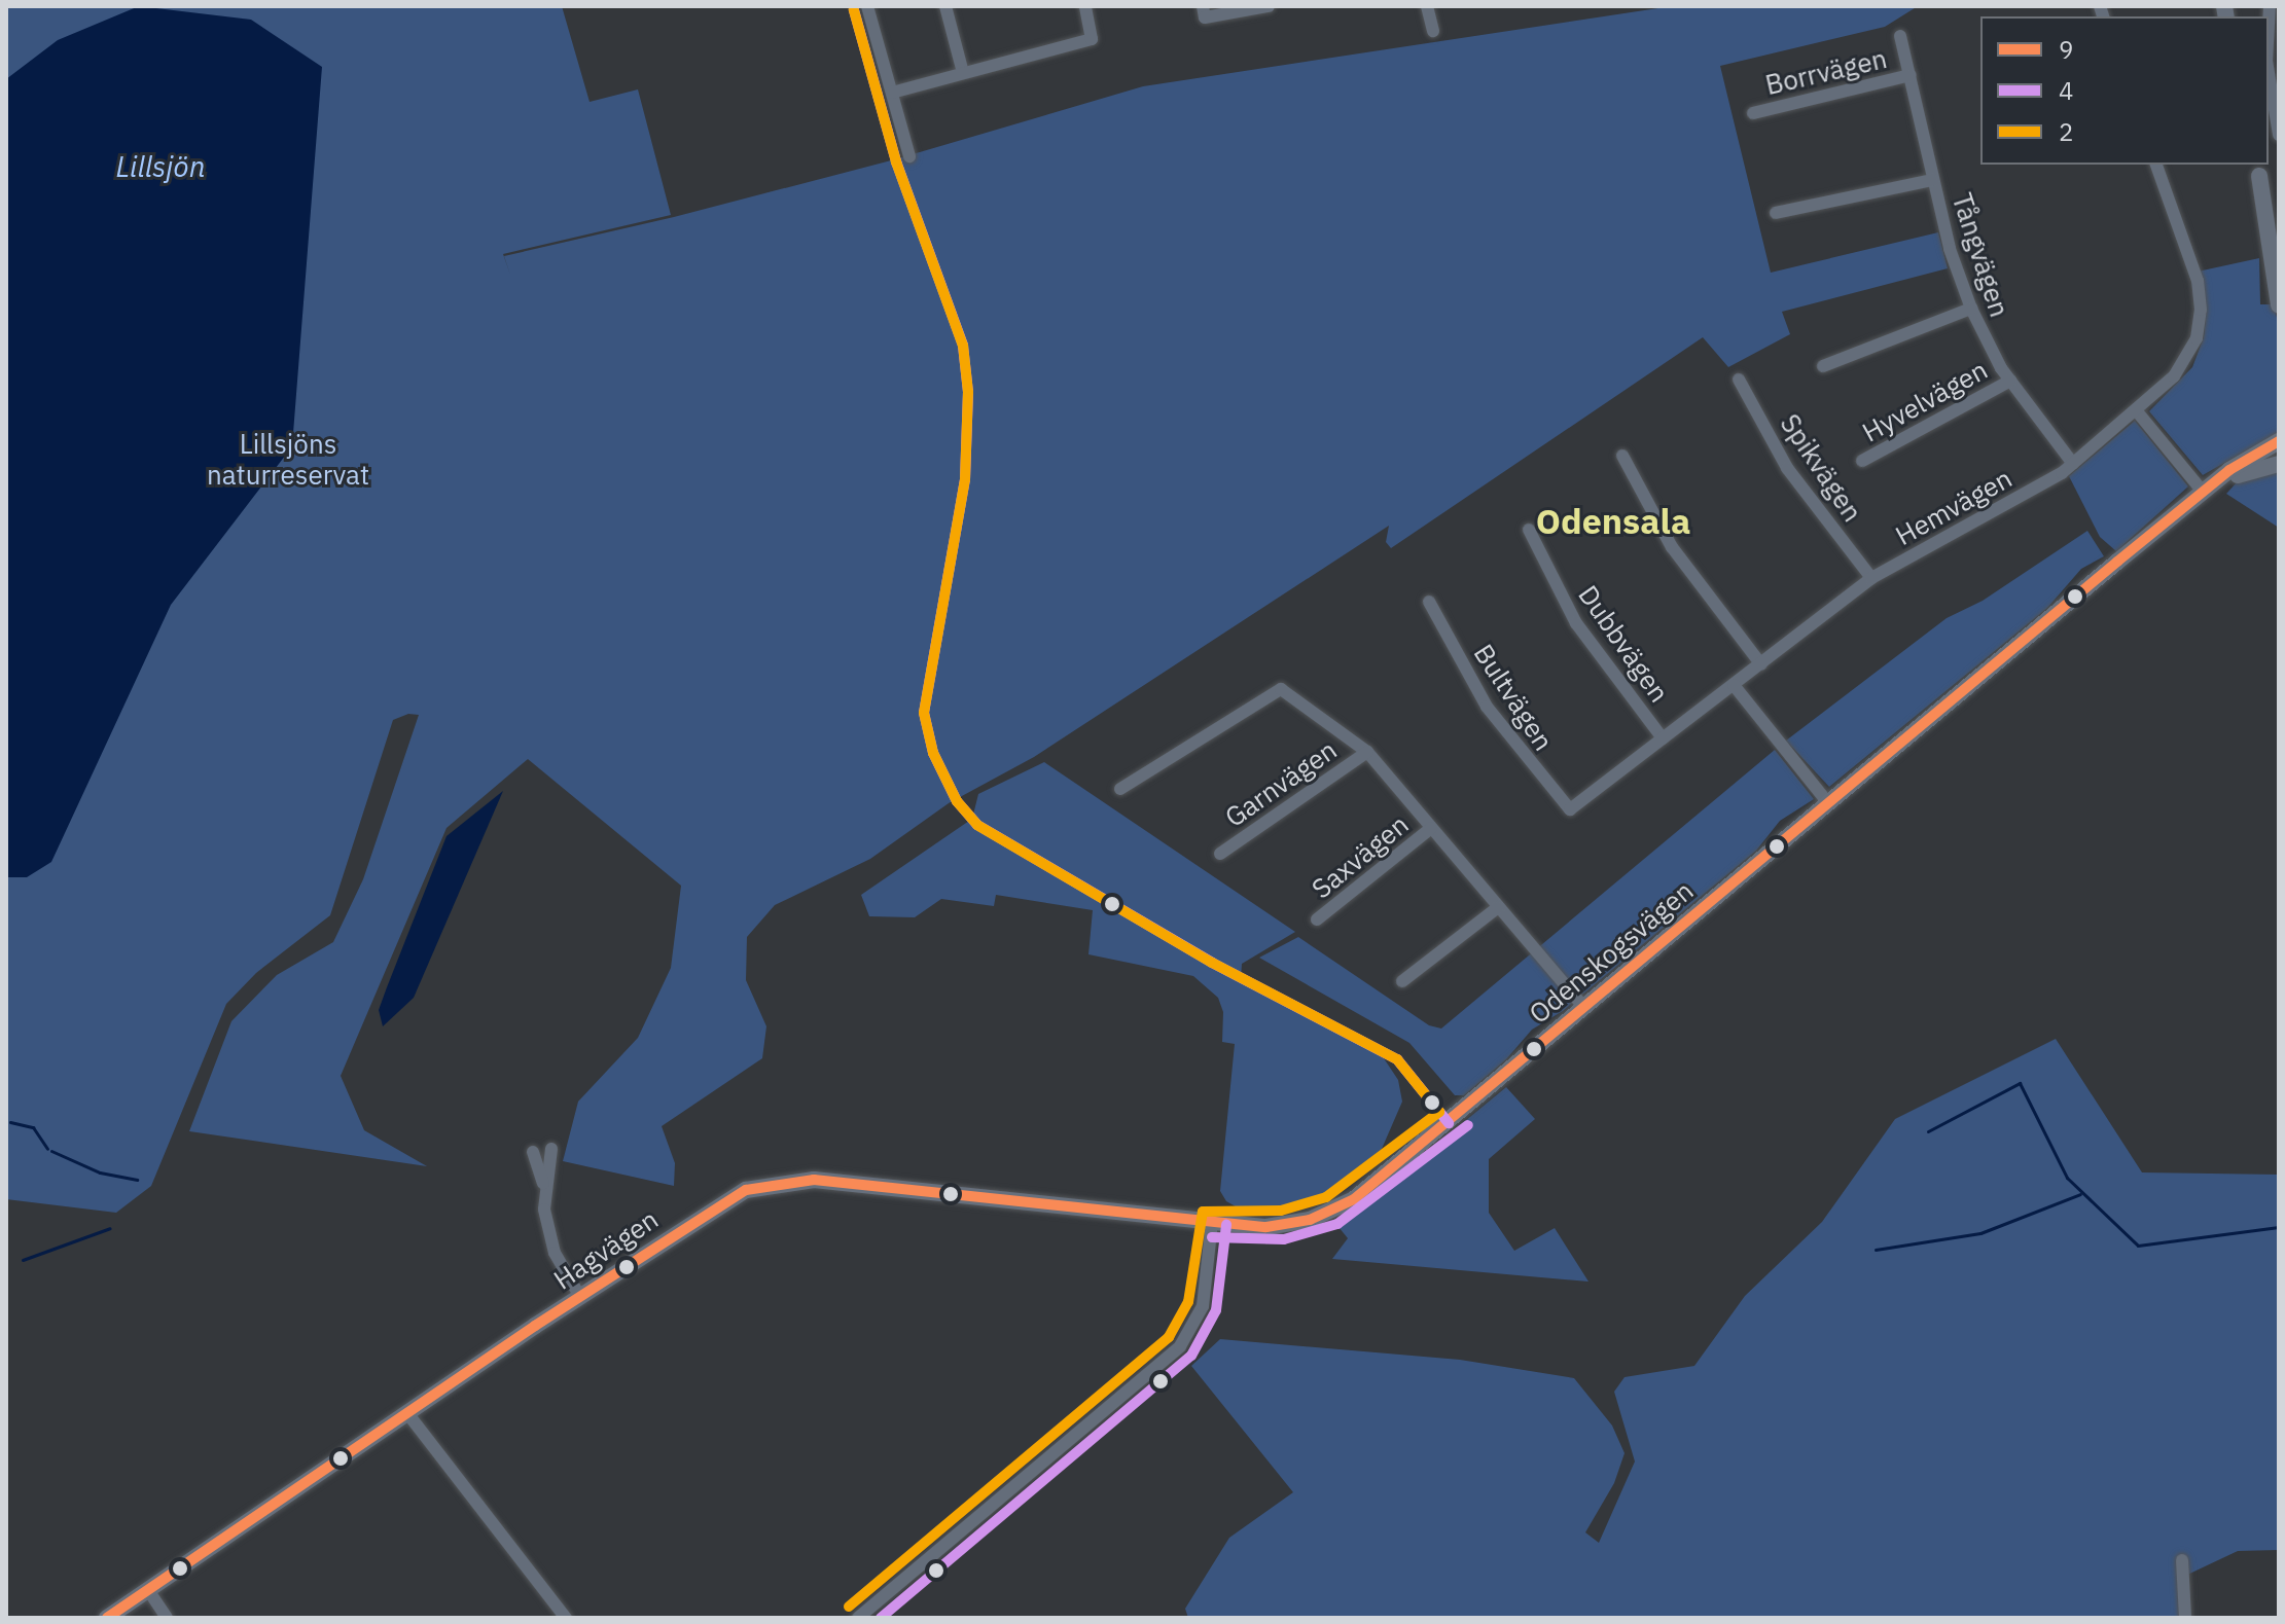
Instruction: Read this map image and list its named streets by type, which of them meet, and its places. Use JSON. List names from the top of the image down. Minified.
{"streets":{"street":["Borrvägen","Tångvägen","Hyvelvägen","Spikvägen","Hemvägen","Dubbvägen","Bultvägen","Garnvägen","Saxvägen","Odenskogsvägen","Hagvägen"]},"crossings":[["Borrvägen","Tångvägen"],["Tångvägen","Hyvelvägen"],["Tångvägen","Hemvägen"],["Spikvägen","Hemvägen"],["Hemvägen","Dubbvägen"],["Hemvägen","Bultvägen"],["Odenskogsvägen","Hagvägen"]],"districts":["Odensala"],"water":["Lillsjön"],"parks":["Lillsjöns naturreservat"],"lines":["transit line 4","transit line 2","transit line 9"],"legend":["9","4","2"]}
